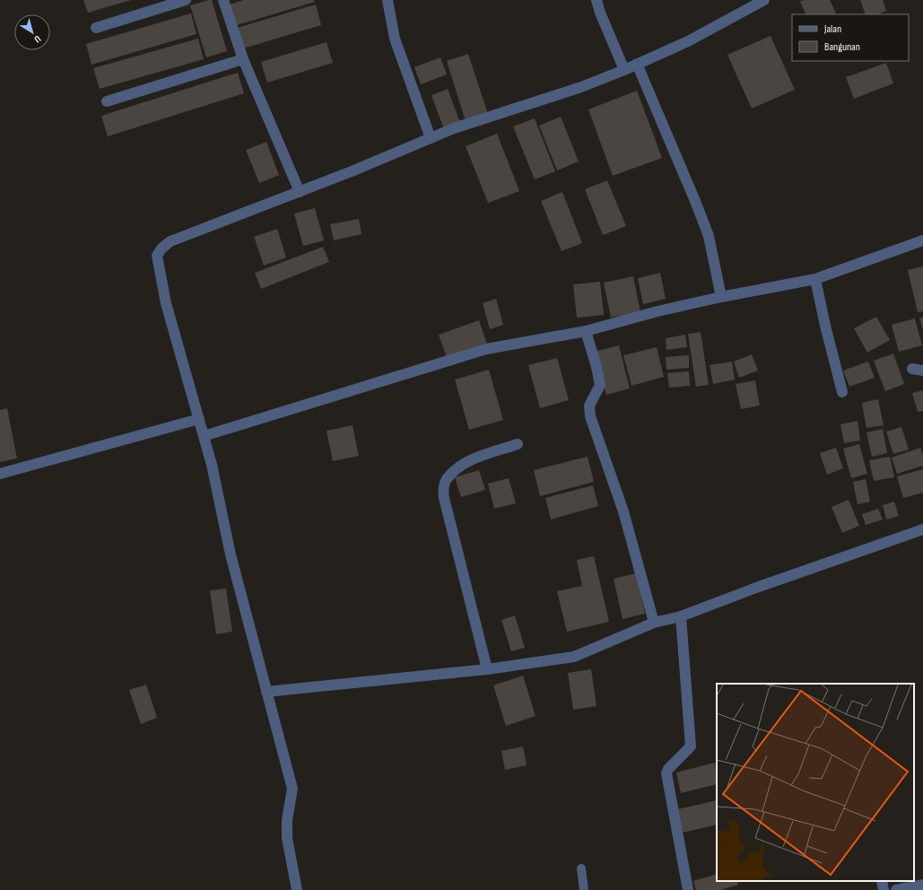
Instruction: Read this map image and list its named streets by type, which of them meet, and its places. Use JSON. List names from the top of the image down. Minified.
{"legend":["Jalan","Bangunan"],"north":"bottom right"}
